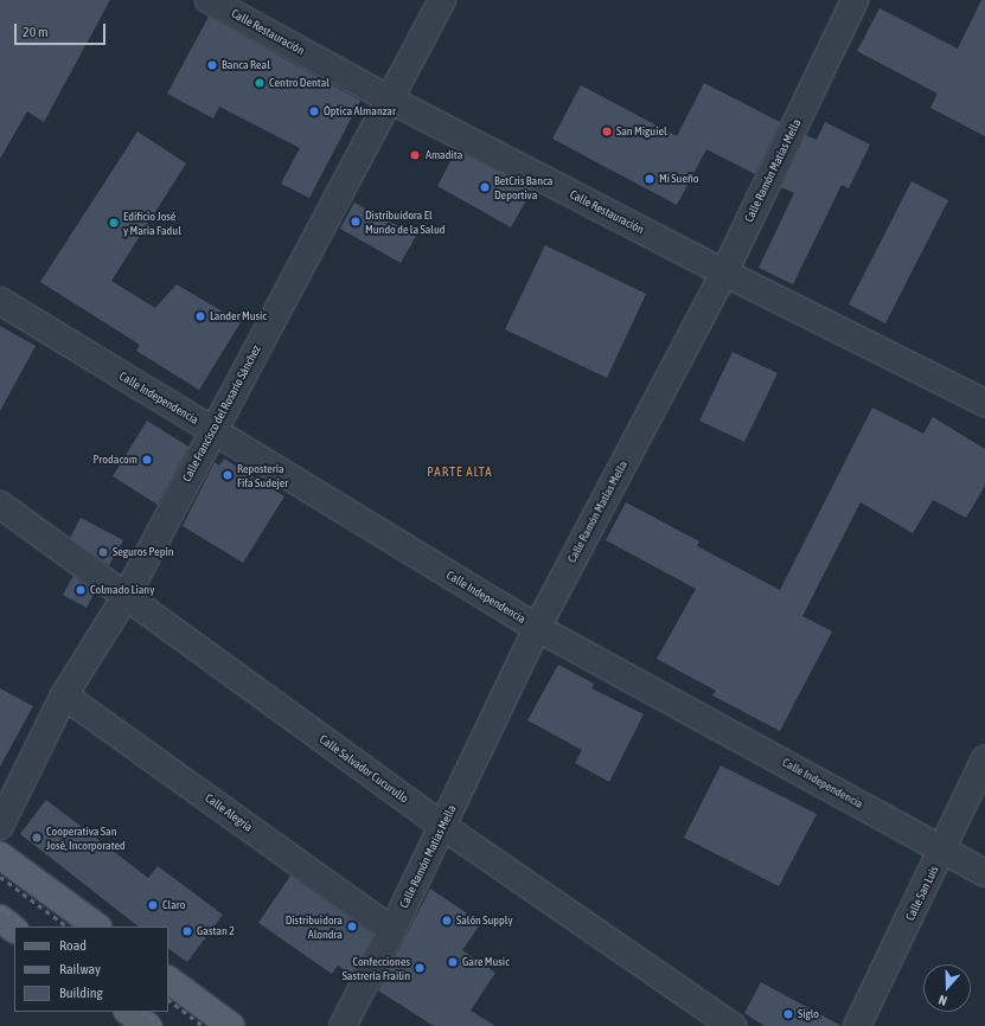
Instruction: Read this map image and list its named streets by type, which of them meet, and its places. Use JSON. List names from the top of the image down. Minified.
{"streets":{"street":["Calle Restauración","Calle Ramón Matías Mella","Calle Independencia","Calle Francisco del Rosario Sánchez","Calle Salvador Cucurullo","Calle Alegría","Calle San Luis"]},"crossings":[["Calle Restauración","Calle Ramón Matías Mella"],["Calle Restauración","Calle Francisco del Rosario Sánchez"],["Calle Ramón Matías Mella","Calle Independencia"],["Calle Ramón Matías Mella","Calle Salvador Cucurullo"],["Calle Ramón Matías Mella","Calle Alegría"],["Calle Independencia","Calle Francisco del Rosario Sánchez"],["Calle Independencia","Calle San Luis"],["Calle Francisco del Rosario Sánchez","Calle Salvador Cucurullo"],["Calle Francisco del Rosario Sánchez","Calle Alegría"]],"districts":["PARTE ALTA"],"places":["Banca Real","Centro Dental","Óptica Almanzar","San Miguiel","Amadita","Mi Sueño","BetCris Banca Deportiva","Distribuidora El Mundo de la Salud","Edificio José y María Fadul","Lander Music","Prodacom","Repostería Fifa Sudejer","Seguros Pepín","Colmado Liany","Cooperativa San José, Incorporated","Claro","Salón Supply","Distribuidora Alondra","Gastan 2","Gare Music","Confecciones Sastrería Frailin","Siglo"],"legend":["Road","Railway","Building"],"scale_bar":"20 m","north":"bottom"}
